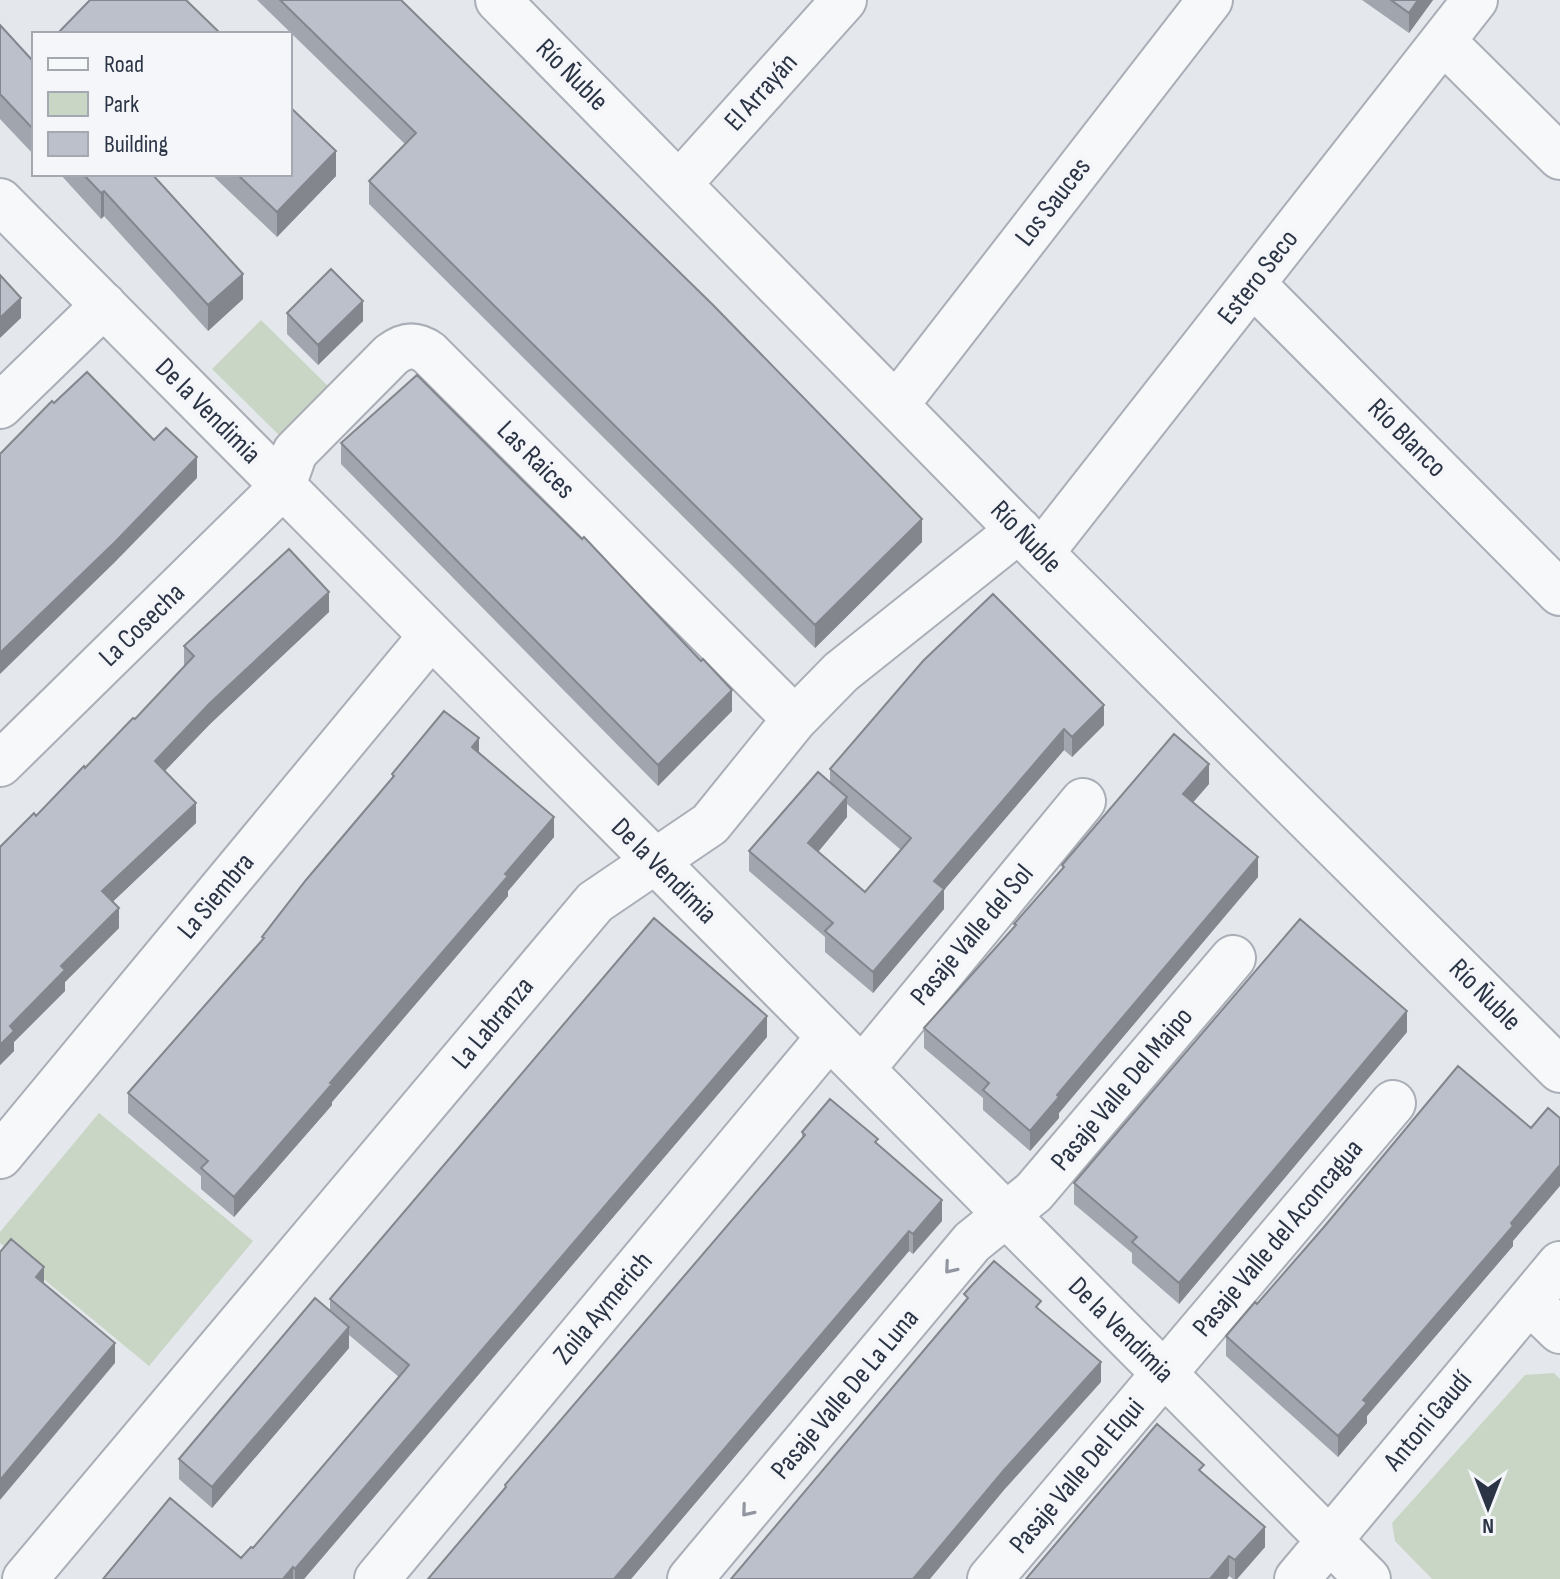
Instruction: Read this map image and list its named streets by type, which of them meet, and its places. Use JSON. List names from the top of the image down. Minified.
{"streets":{"street":["Río Ñuble","El Arrayán","Los Sauces","Estero Seco","De la Vendimia","Río Blanco","Las Raices","La Cosecha","La Siembra","Pasaje Valle del Sol","La Labranza","Pasaje Valle Del Maipo","Pasaje Valle del Aconcagua","Zoila Aymerich","Pasaje Valle De La Luna","Antoni Gaudí","Pasaje Valle Del Elqui"]},"crossings":[["Río Ñuble","El Arrayán"],["Río Ñuble","Los Sauces"],["Río Ñuble","Estero Seco"],["Río Ñuble","La Labranza"],["Estero Seco","Río Blanco"],["Estero Seco","La Labranza"],["De la Vendimia","Las Raices"],["De la Vendimia","La Cosecha"],["De la Vendimia","La Siembra"],["De la Vendimia","Pasaje Valle del Sol"],["De la Vendimia","La Labranza"],["De la Vendimia","Pasaje Valle Del Maipo"],["De la Vendimia","Pasaje Valle del Aconcagua"],["De la Vendimia","Zoila Aymerich"],["De la Vendimia","Pasaje Valle De La Luna"],["De la Vendimia","Antoni Gaudí"],["De la Vendimia","Pasaje Valle Del Elqui"],["Las Raices","La Cosecha"],["Las Raices","La Labranza"],["Pasaje Valle Del Maipo","Pasaje Valle De La Luna"],["Pasaje Valle del Aconcagua","Pasaje Valle Del Elqui"]],"one_way":["Pasaje Valle De La Luna"],"legend":["Road","Park","Building"],"north":"bottom"}
